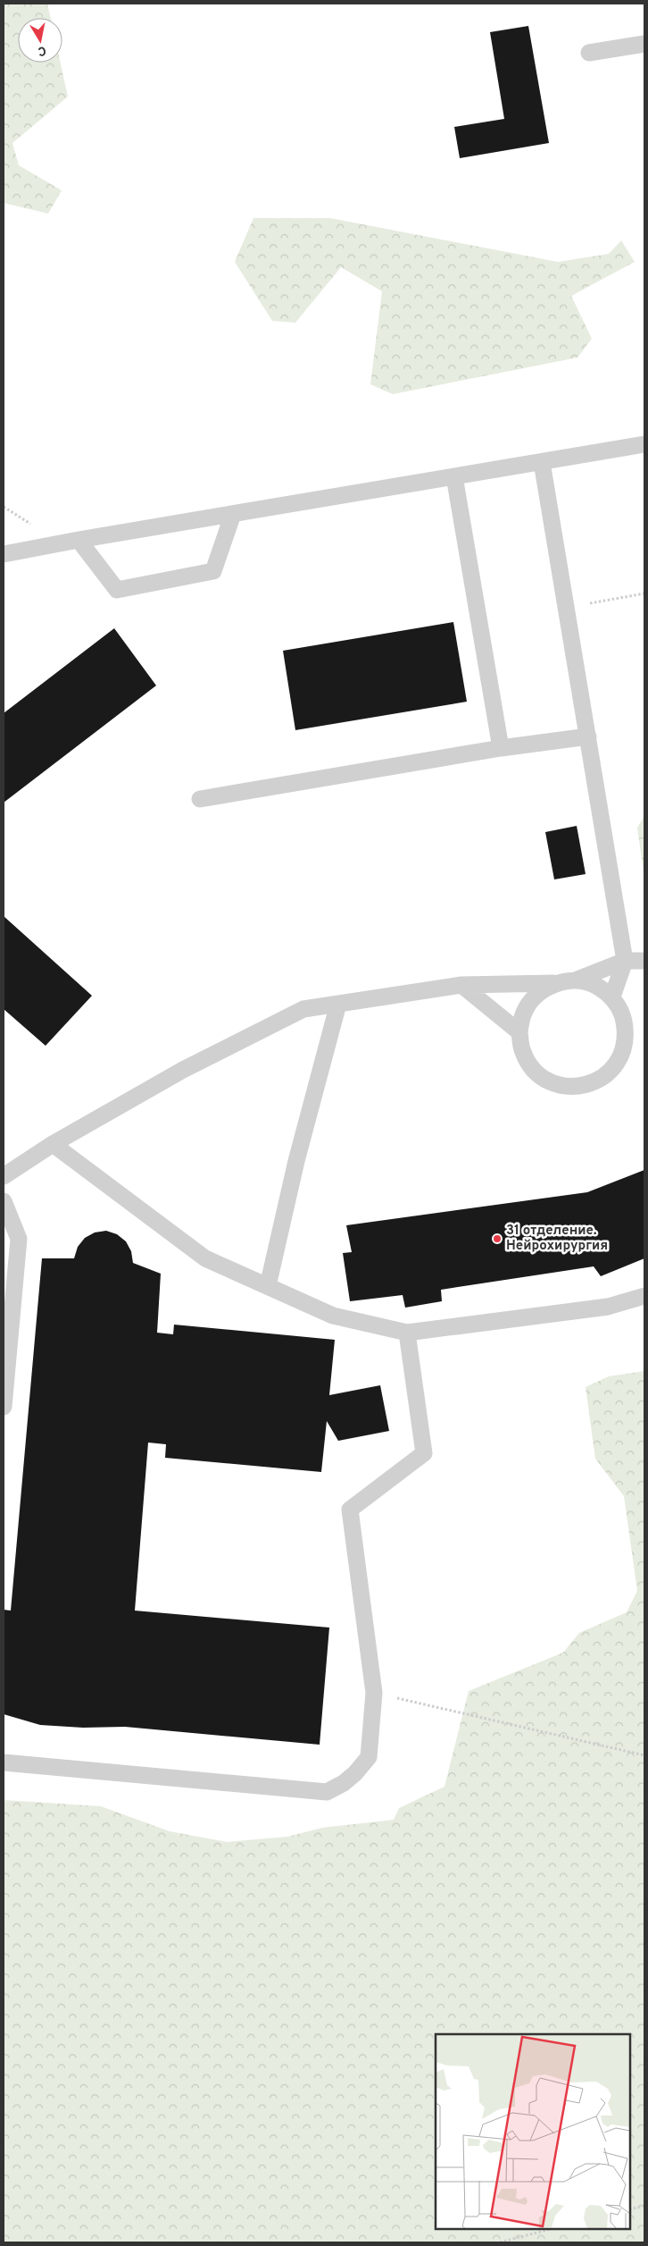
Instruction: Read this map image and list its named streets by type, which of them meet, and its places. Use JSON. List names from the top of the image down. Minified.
{"places":["31 отделение. Нейрохирургия"],"north":"bottom"}
